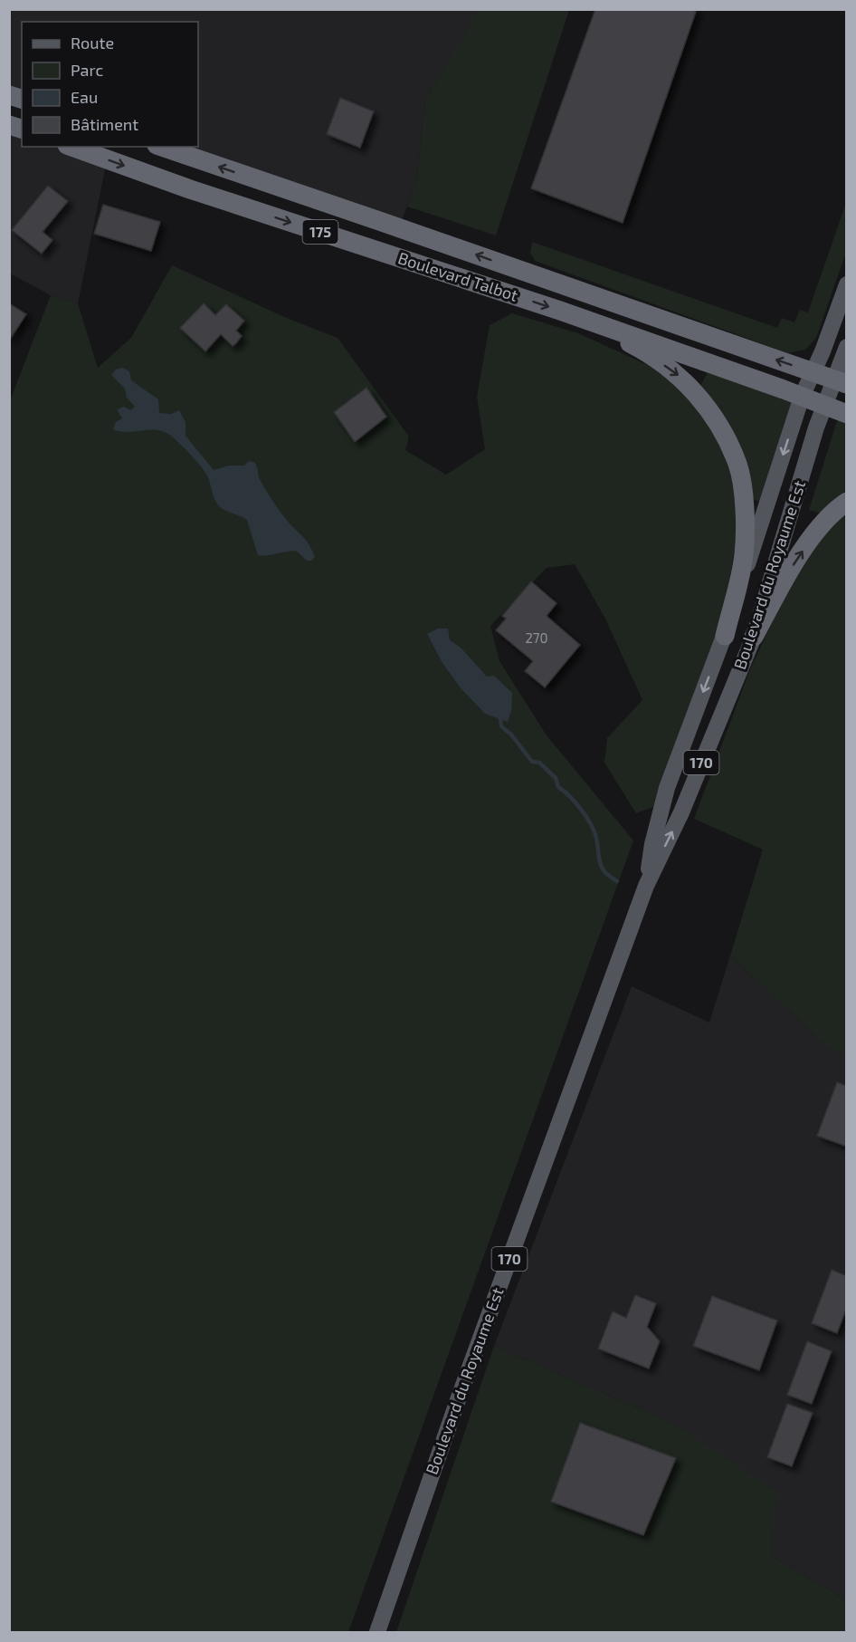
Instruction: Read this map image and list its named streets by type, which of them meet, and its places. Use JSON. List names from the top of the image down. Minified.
{"streets":{"highway":["175","Boulevard Talbot"],"main road":["Boulevard du Royaume Est","170"]},"crossings":[["Boulevard Talbot","Boulevard du Royaume Est"],["Boulevard Talbot","170"],["Boulevard du Royaume Est","170"]],"house_numbers":["270"],"legend":["Route","Parc","Eau","Bâtiment"]}
